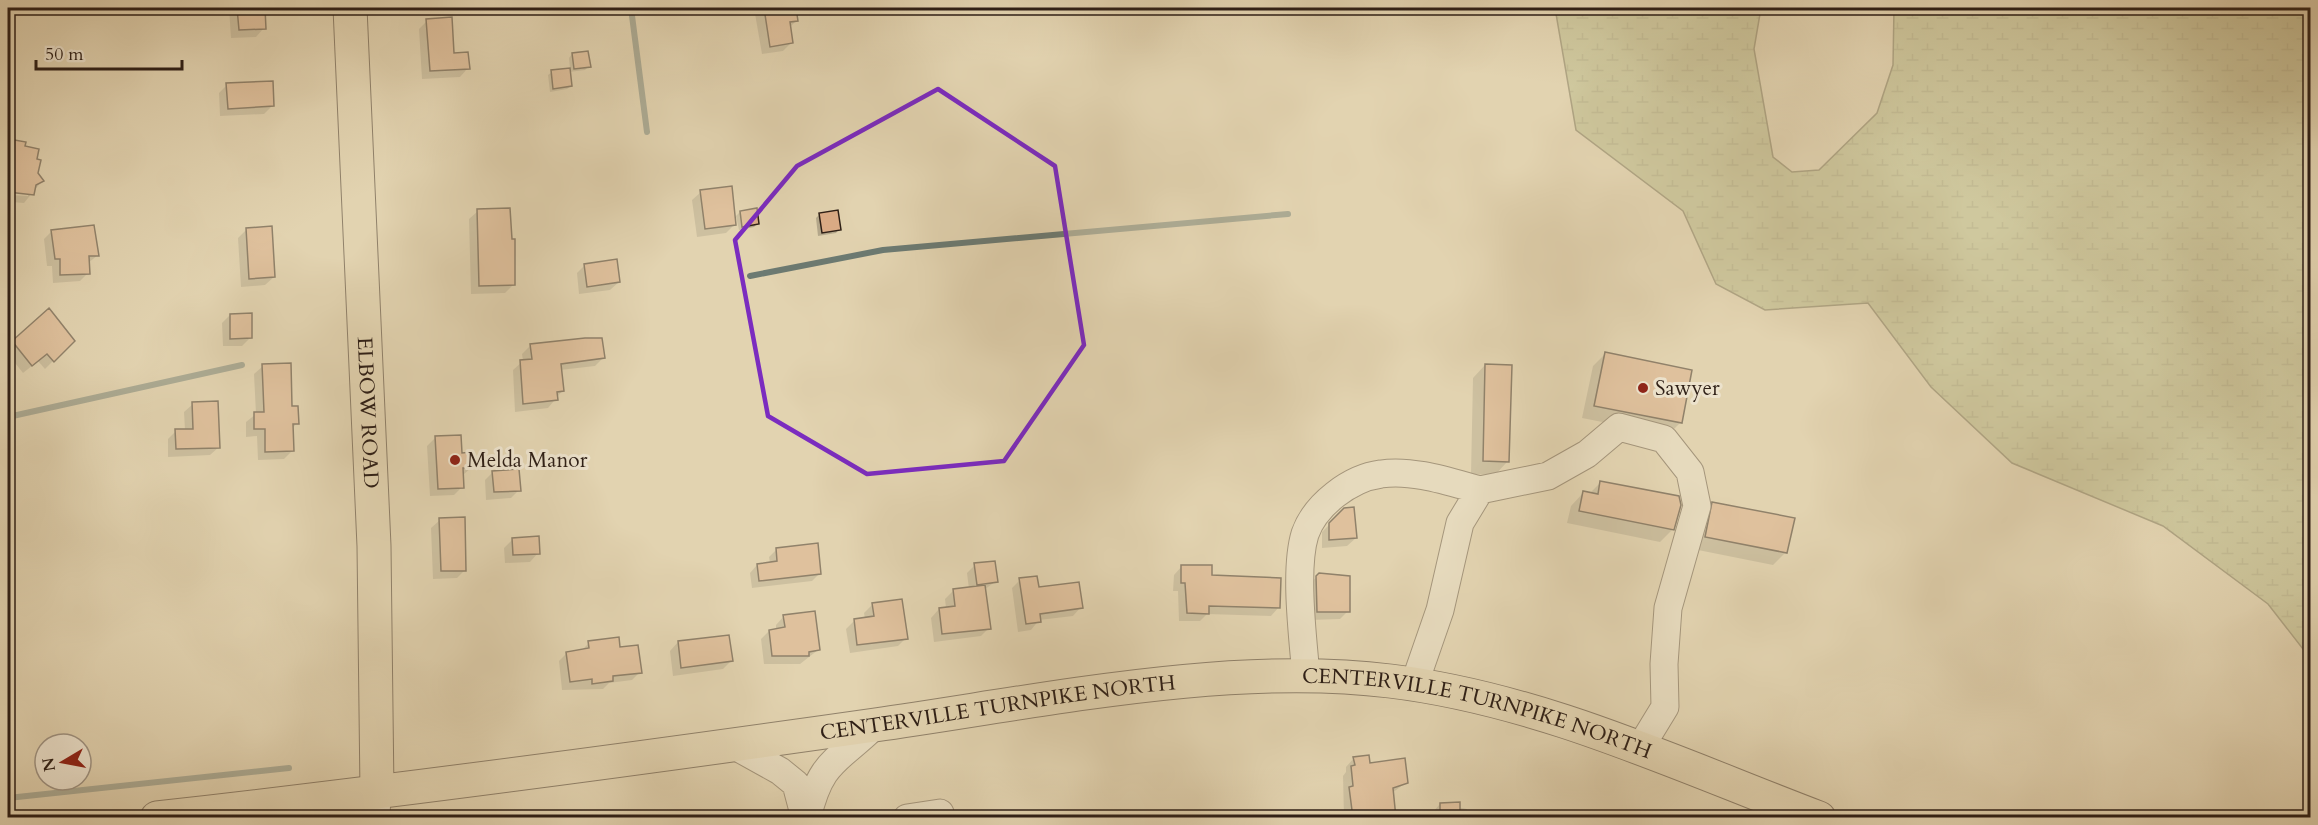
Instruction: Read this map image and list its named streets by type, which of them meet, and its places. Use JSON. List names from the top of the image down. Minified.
{"streets":{"main road":["ELBOW ROAD","CENTERVILLE TURNPIKE NORTH"]},"crossings":[["ELBOW ROAD","CENTERVILLE TURNPIKE NORTH"]],"places":["Sawyer","Melda Manor"],"scale_bar":"50 m","north":"left"}
